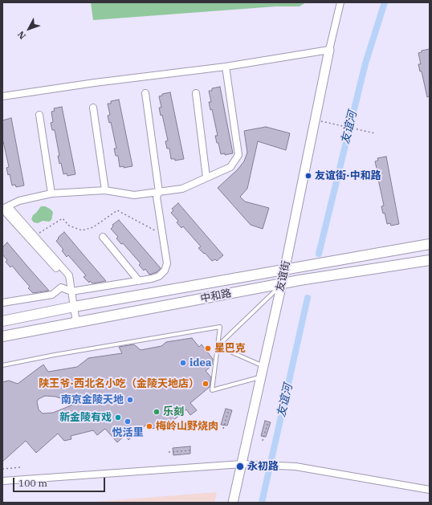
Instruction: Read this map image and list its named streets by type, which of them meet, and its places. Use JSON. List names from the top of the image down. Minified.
{"streets":{"main road":["中和路"],"street":["友谊街"]},"crossings":[["友谊街","中和路"]],"water":["友谊河"],"places":["友谊街·中和路","星巴克","idea","陕王爷·西北名小吃（金陵天地店）","南京金陵天地","乐刻","新金陵有戏","悦活里","梅岭山野烧肉","永初路"],"scale_bar":"100 m","north":"bottom left"}
